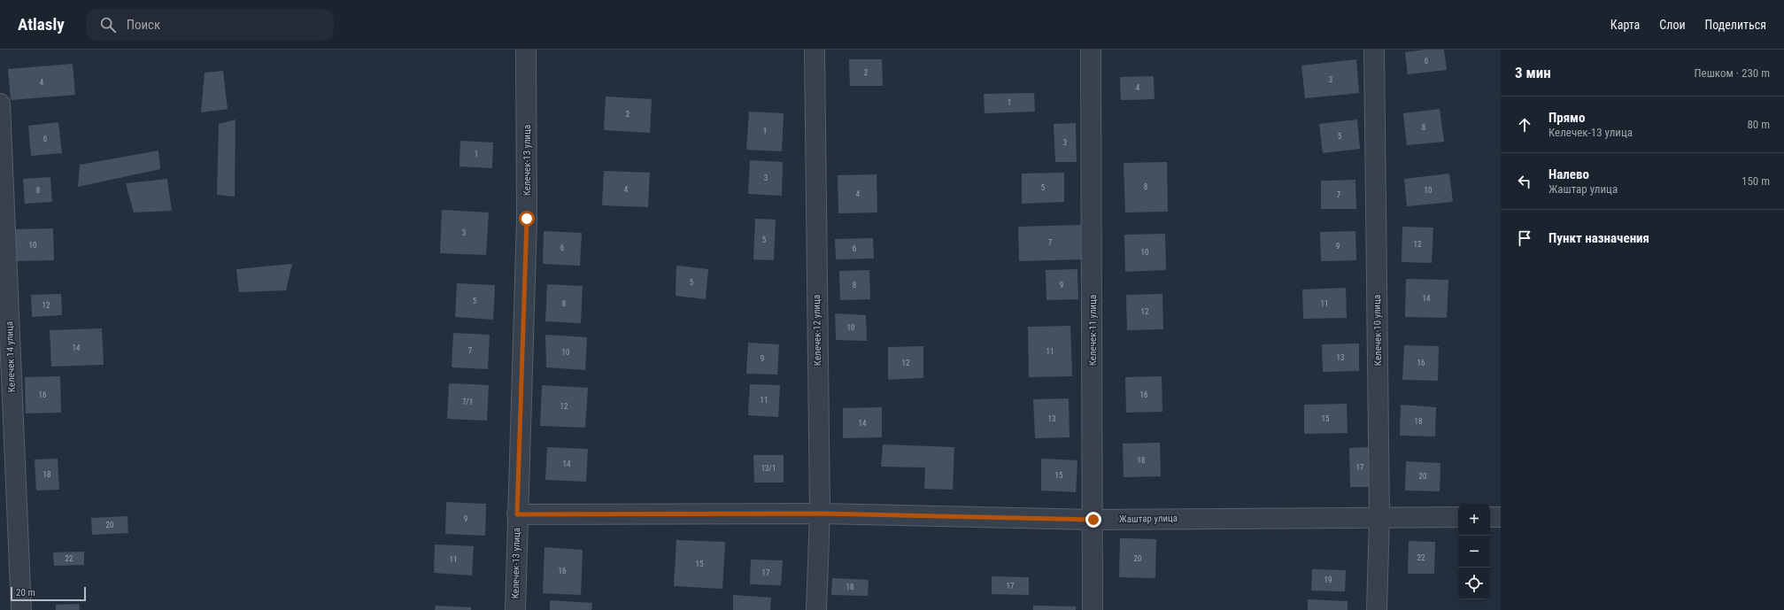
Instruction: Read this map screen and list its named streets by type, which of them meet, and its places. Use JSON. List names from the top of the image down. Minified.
{"streets":{"street":["Келечек-13 улица","Келечек-12 улица","Келечек-11 улица","Келечек-10 улица","Келечек 14 улица","Жаштар улица"]},"crossings":[["Келечек-13 улица","Жаштар улица"],["Келечек-12 улица","Жаштар улица"],["Келечек-11 улица","Жаштар улица"],["Келечек-10 улица","Жаштар улица"]],"house_numbers":["6","2","3","4","4","1","2","8","1","5","6","3","1","3","8","5","4","8","10","4","7","3","5","7","12","10","9","6","6","10","5","8","9","14","5","8","11","12","12","10","14","7","11","10","13","9","12","16","16","16","11","7/1","12","13","15","18","14","18","14","17","13/1","18","15","20","9","20","22","22","20","11","15","16","17","19","17","18"],"scale_bar":"20 m","page":{"header":"Atlasly","search":"Поиск","nav":["Карта","Слои","Поделиться"],"heading":["3 мин","Пешком · 230 m"],"list":[["Прямо","Келечек-13 улица","80 m"],["Налево","Жаштар улица","150 m"],"Пункт назначения"],"map_buttons":["+","−"],"scale":"20 m"}}
